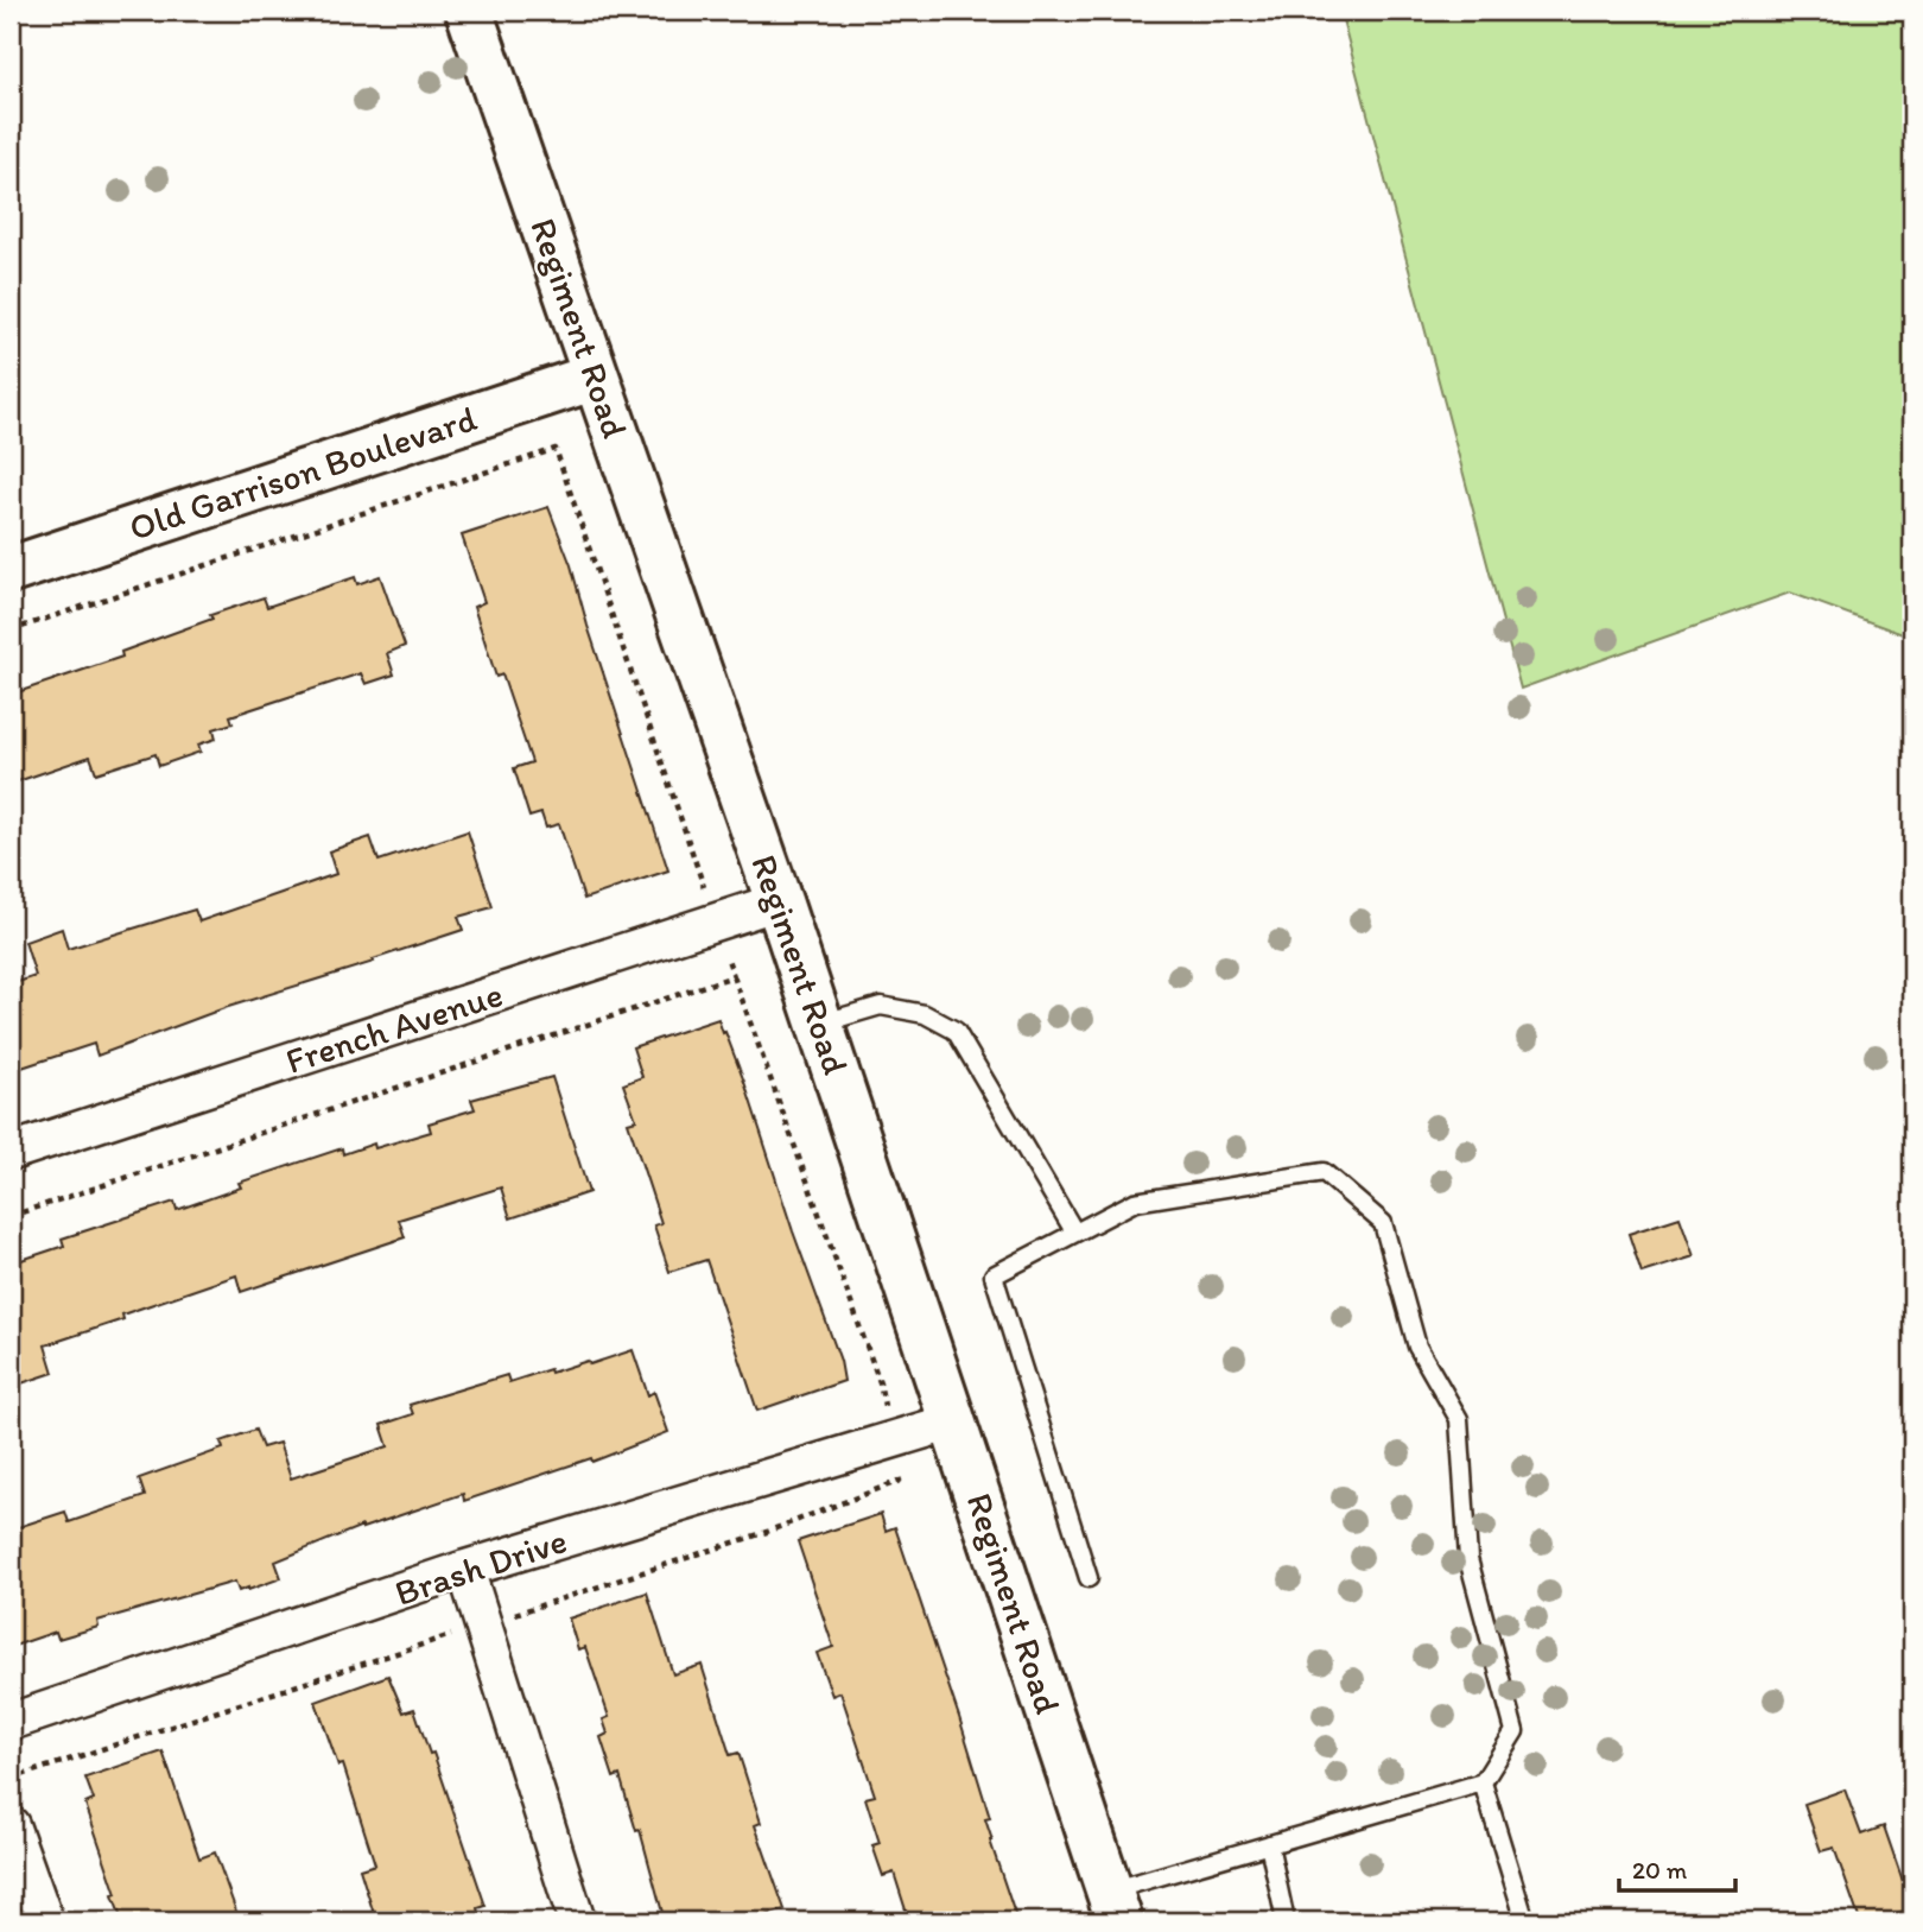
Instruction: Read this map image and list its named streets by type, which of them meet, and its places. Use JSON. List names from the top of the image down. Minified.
{"streets":{"street":["Regiment Road","Old Garrison Boulevard","French Avenue","Brash Drive"]},"crossings":[["Regiment Road","Old Garrison Boulevard"],["Regiment Road","French Avenue"],["Regiment Road","Brash Drive"]],"scale_bar":"20 m"}
